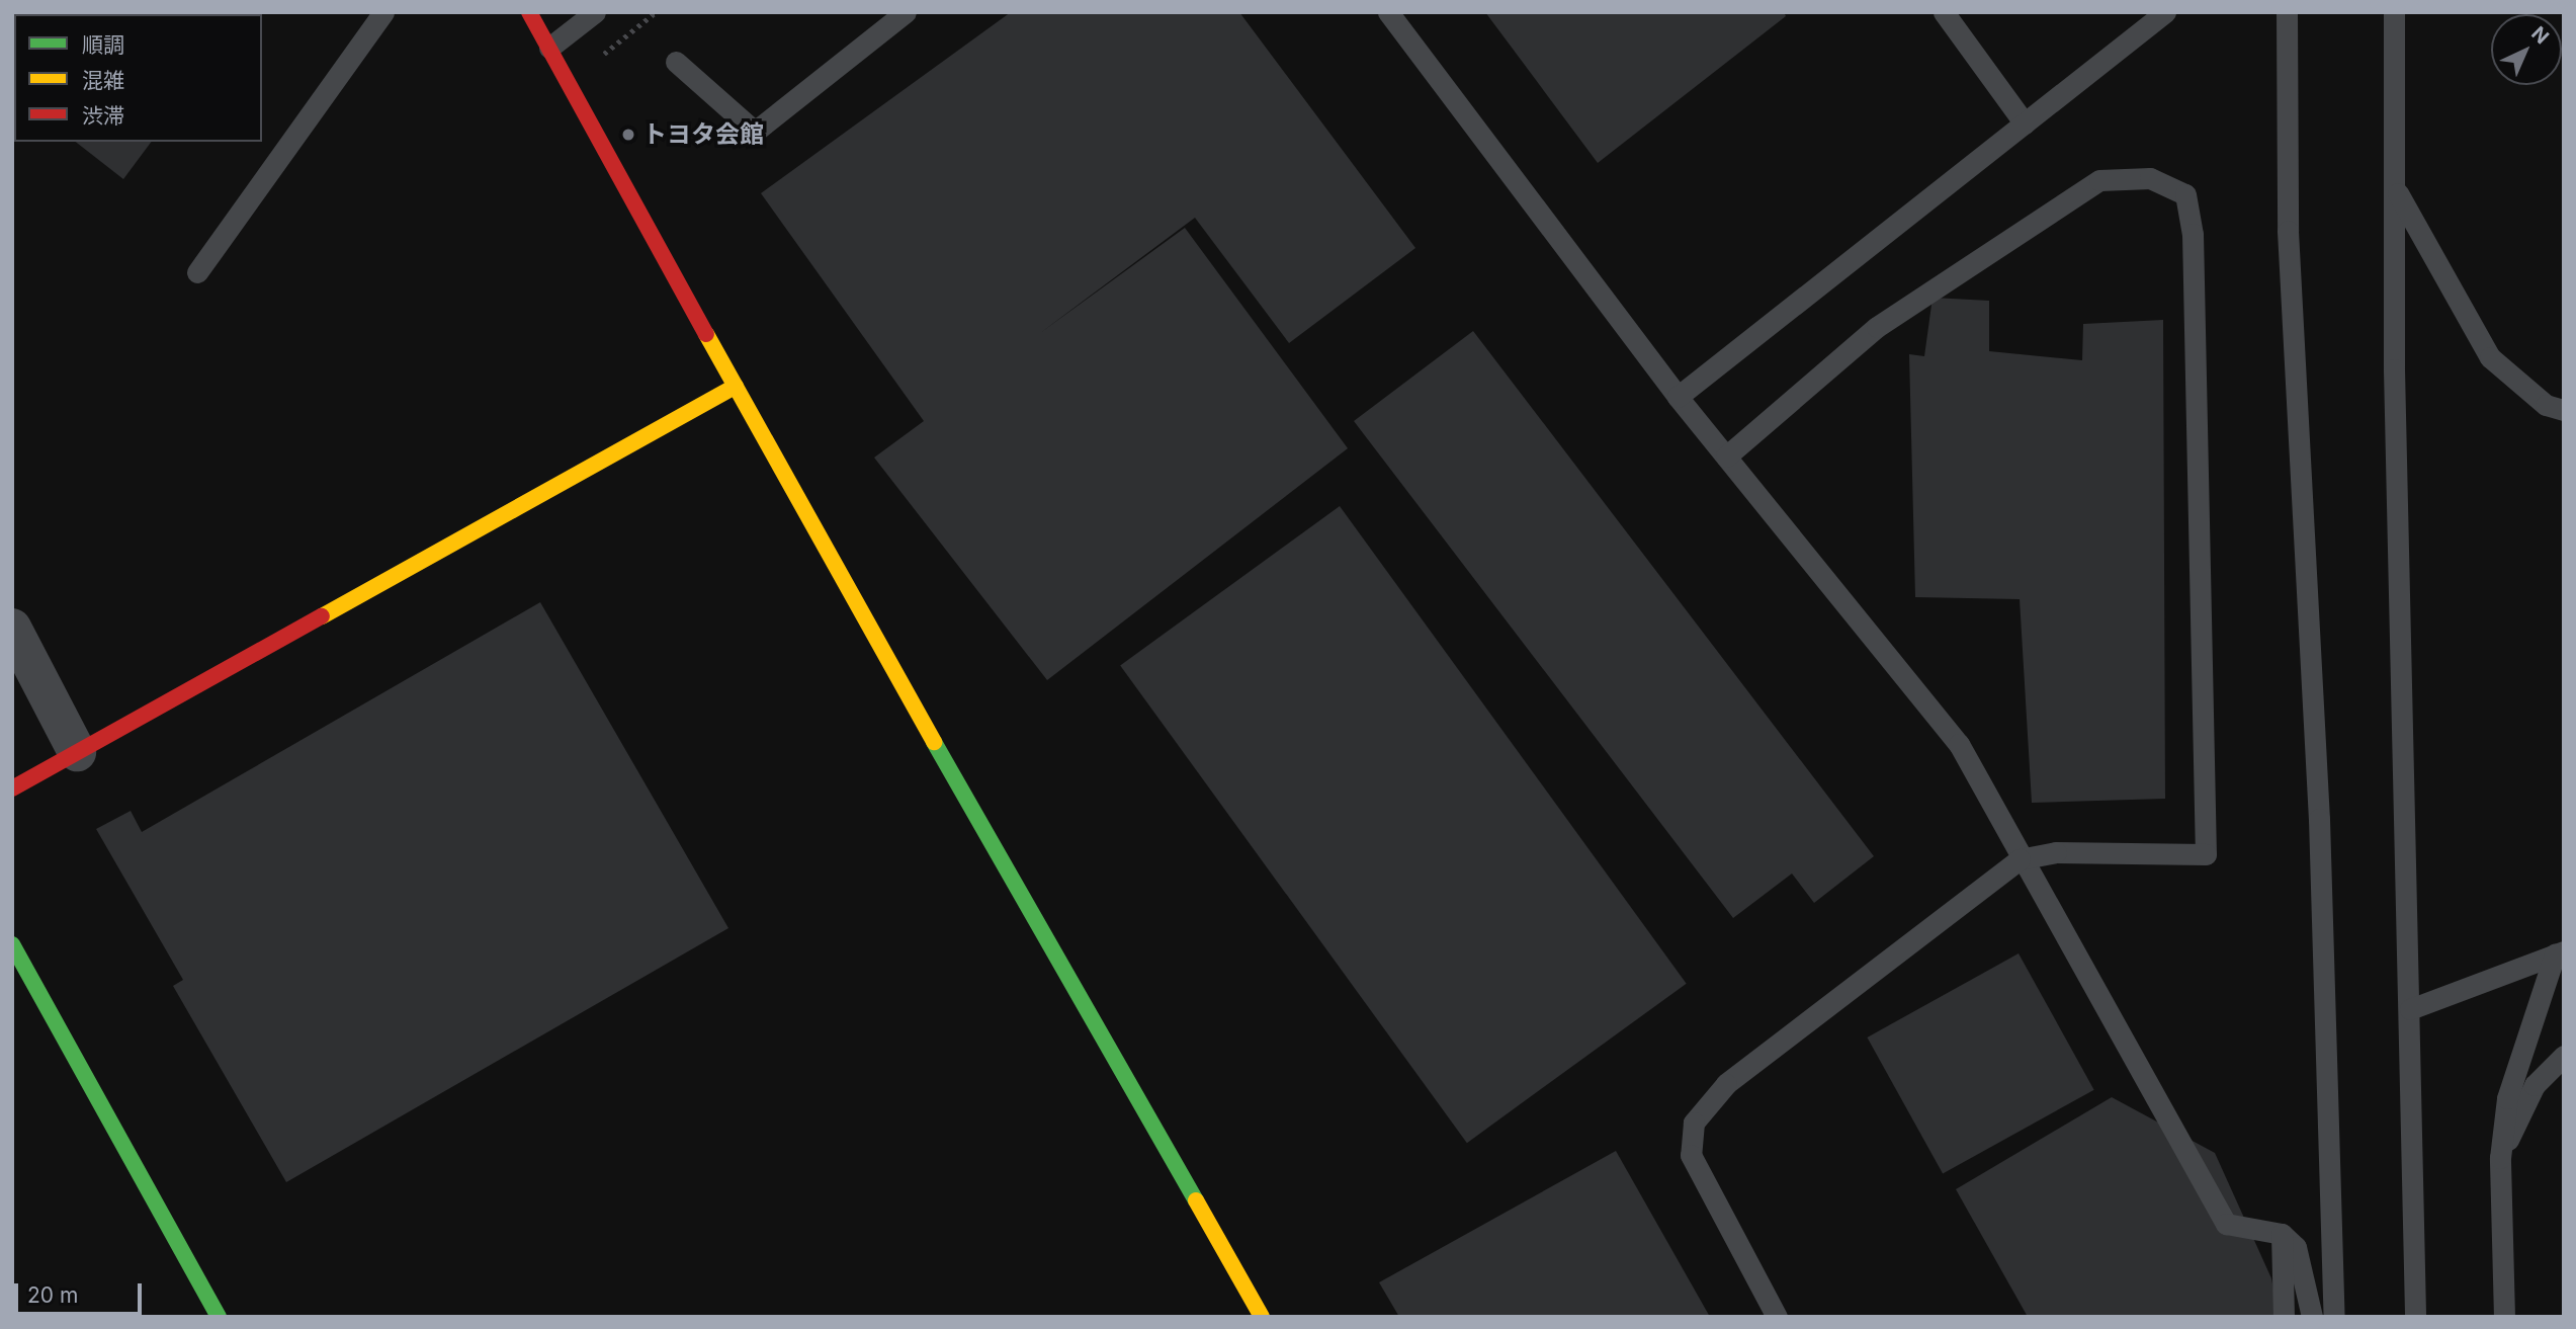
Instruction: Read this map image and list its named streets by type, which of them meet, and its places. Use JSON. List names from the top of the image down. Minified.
{"places":["トヨタ会館"],"legend":["順調","混雑","渋滞"],"scale_bar":"20 m","north":"top right"}
